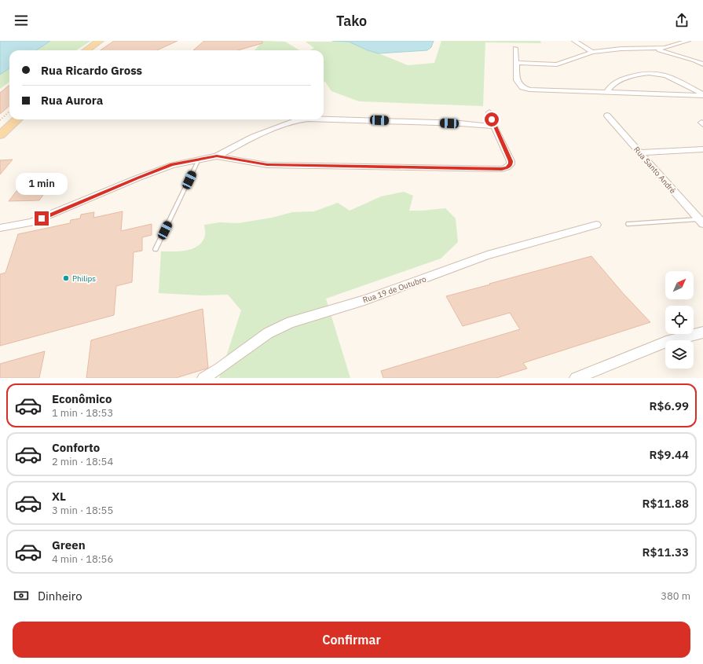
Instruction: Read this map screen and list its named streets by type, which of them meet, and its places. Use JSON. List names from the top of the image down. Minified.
{"streets":{"street":["Rua Santo André","Rua 19 de Outubro"]},"places":["Philips"],"north":"top right","page":{"header":"Tako","banner":["Rua Ricardo Gross","Rua Aurora"],"bubble":"1 min","list":[{"name":"Econômico","note":"1 min · 18:53","value":"R$6.99"},{"name":"Conforto","note":"2 min · 18:54","value":"R$9.44"},{"name":"XL","note":"3 min · 18:55","value":"R$11.88"},{"name":"Green","note":"4 min · 18:56","value":"R$11.33"}],"pay":["Dinheiro","380 m"],"buttons":"Confirmar"}}
